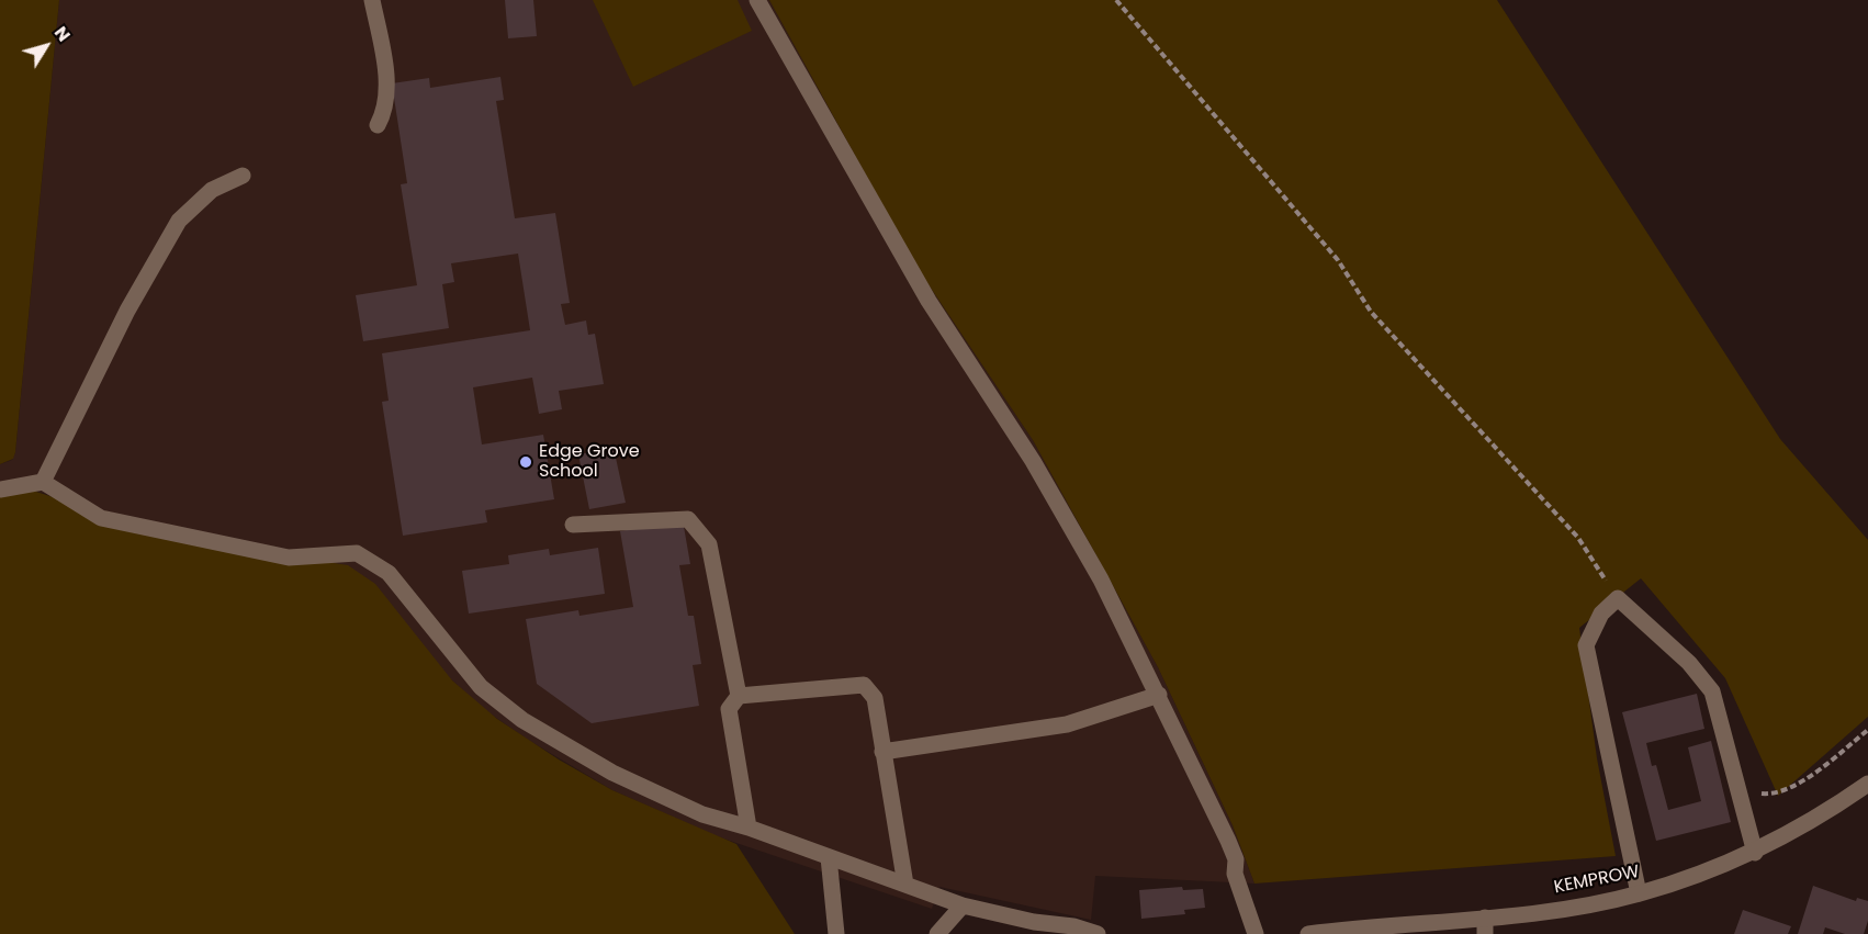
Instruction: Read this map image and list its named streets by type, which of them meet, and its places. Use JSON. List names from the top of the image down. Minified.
{"streets":{"street":["KEMPROW"]},"places":["Edge Grove School"],"north":"top right"}
